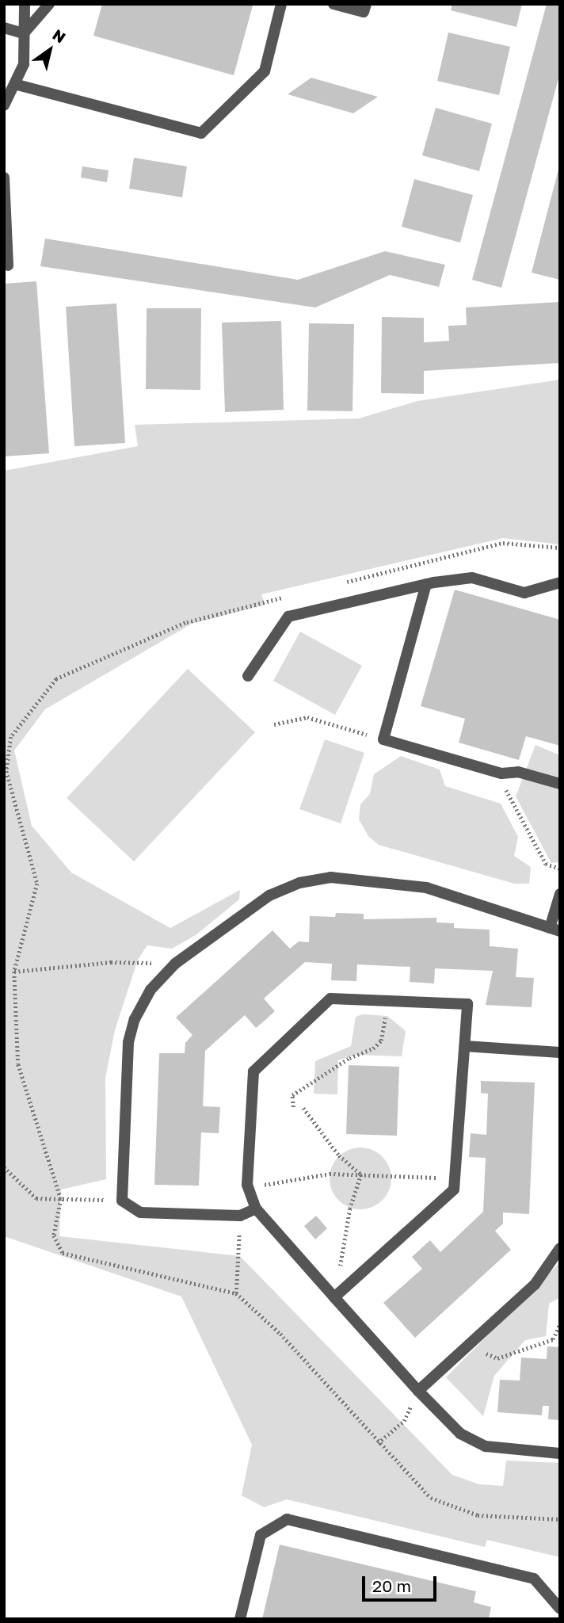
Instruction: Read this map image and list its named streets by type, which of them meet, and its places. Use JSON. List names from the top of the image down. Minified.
{"scale_bar":"20 m","north":"top right"}
